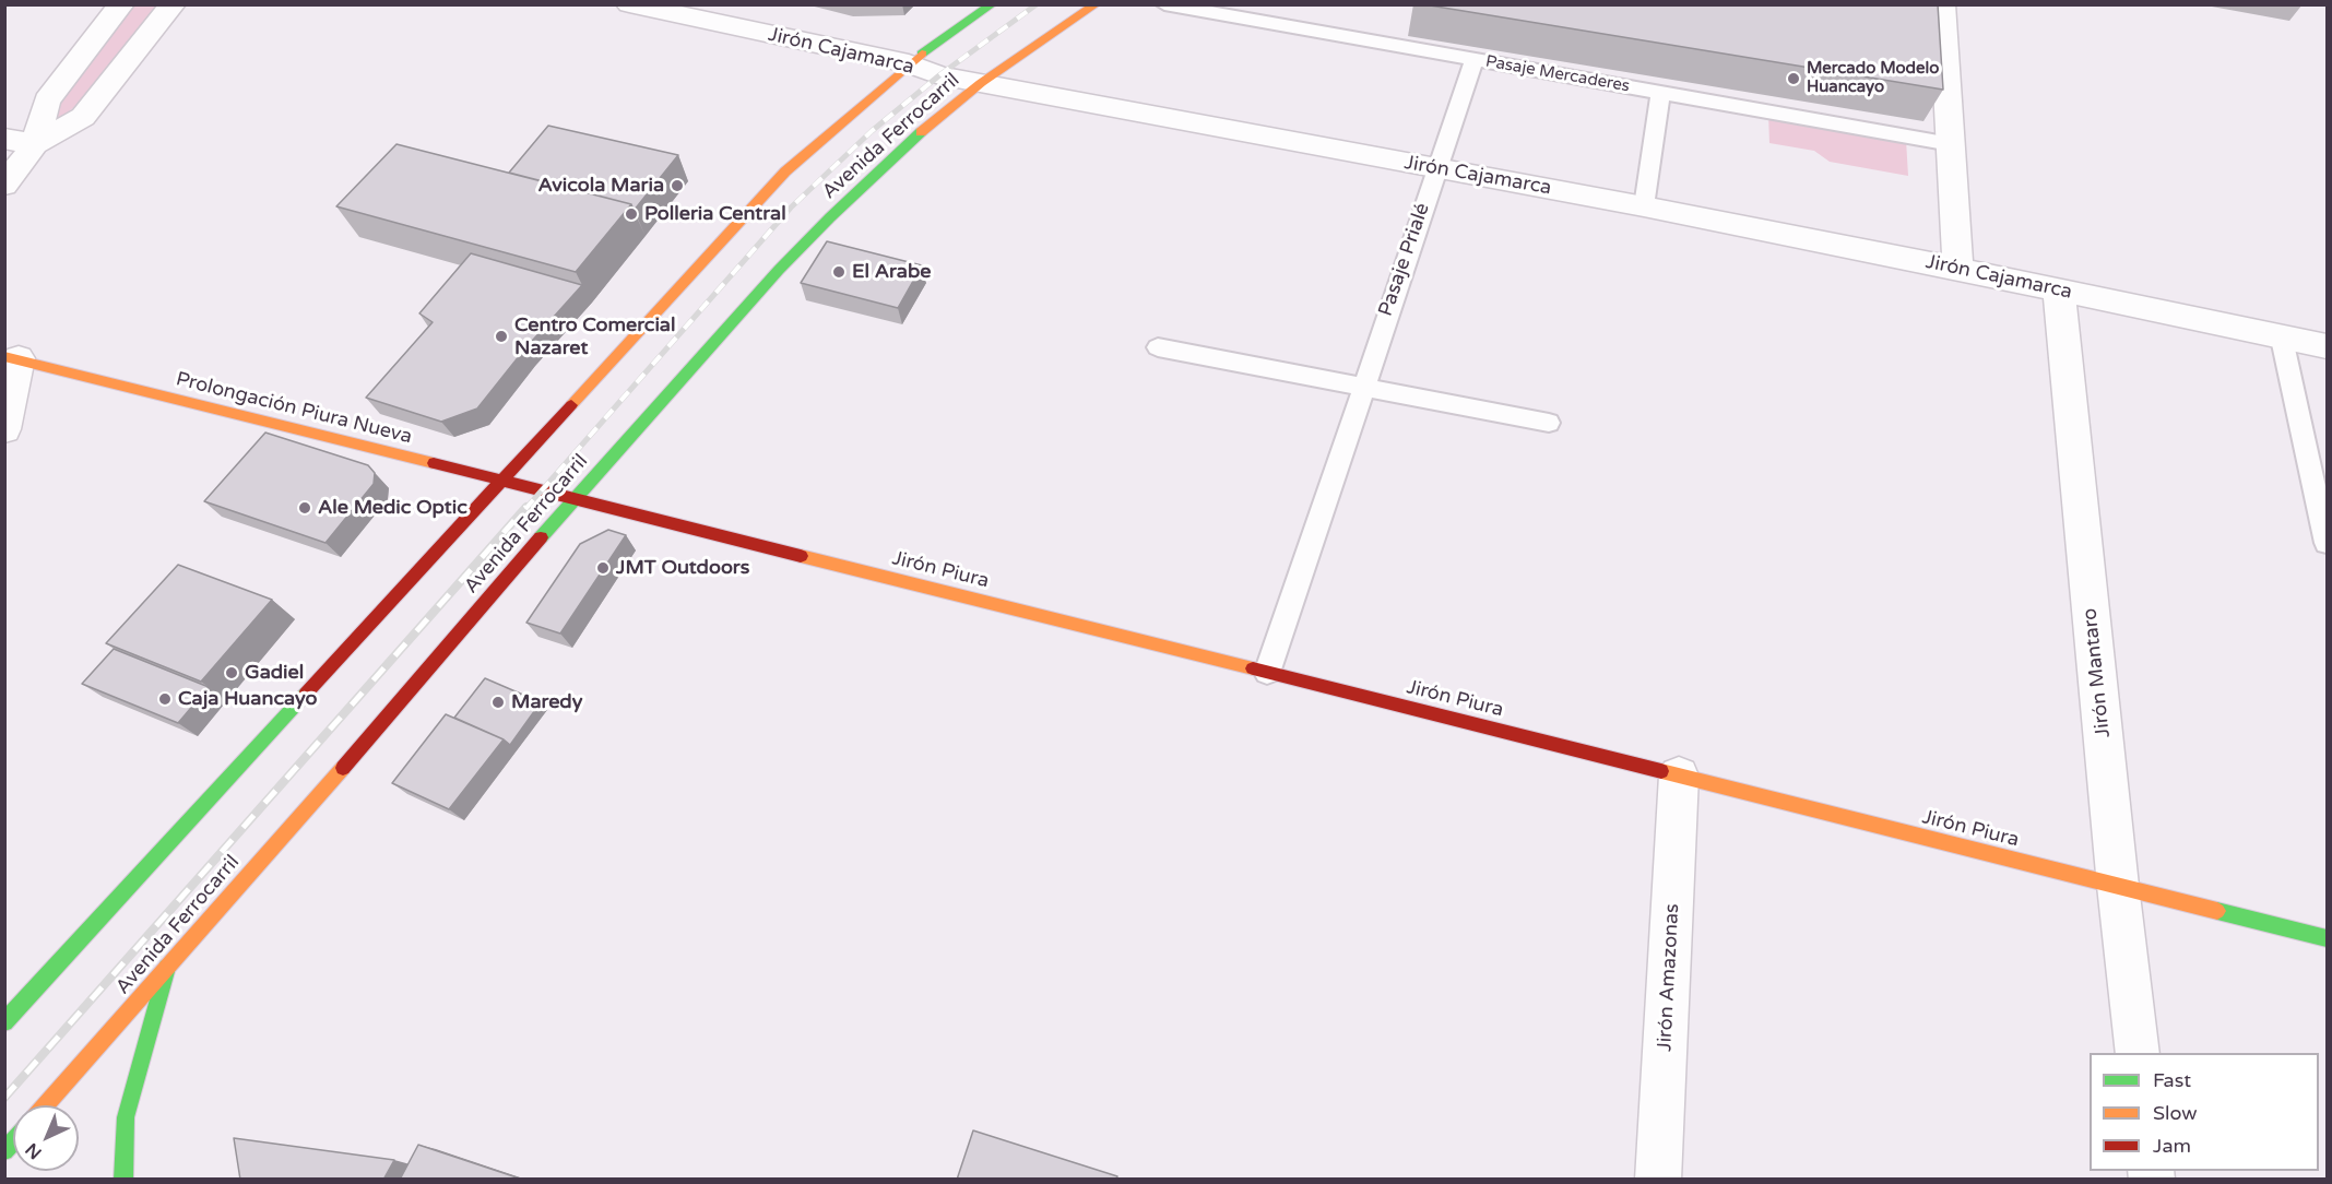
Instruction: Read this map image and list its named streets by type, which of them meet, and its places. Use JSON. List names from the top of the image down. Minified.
{"streets":{"main road":["Avenida Ferrocarril","Prolongación Piura Nueva","Jirón Piura"],"street":["Jirón Cajamarca","Jirón Mantaro","Jirón Amazonas"],"lane":["Pasaje Mercaderes","Pasaje Prialé"]},"crossings":[["Jirón Cajamarca","Avenida Ferrocarril"],["Jirón Cajamarca","Pasaje Prialé"],["Jirón Cajamarca","Jirón Mantaro"],["Pasaje Mercaderes","Pasaje Prialé"],["Avenida Ferrocarril","Prolongación Piura Nueva"],["Avenida Ferrocarril","Jirón Piura"],["Pasaje Prialé","Jirón Piura"],["Prolongación Piura Nueva","Jirón Piura"],["Jirón Piura","Jirón Mantaro"],["Jirón Piura","Jirón Amazonas"]],"places":["Mercado Modelo Huancayo","Avicola Maria","Polleria Central","El Arabe","Centro Comercial Nazaret","Ale Medic Optic","JMT Outdoors","Gadiel","Caja Huancayo","Maredy"],"legend":["Fast","Slow","Jam"],"north":"bottom left"}
